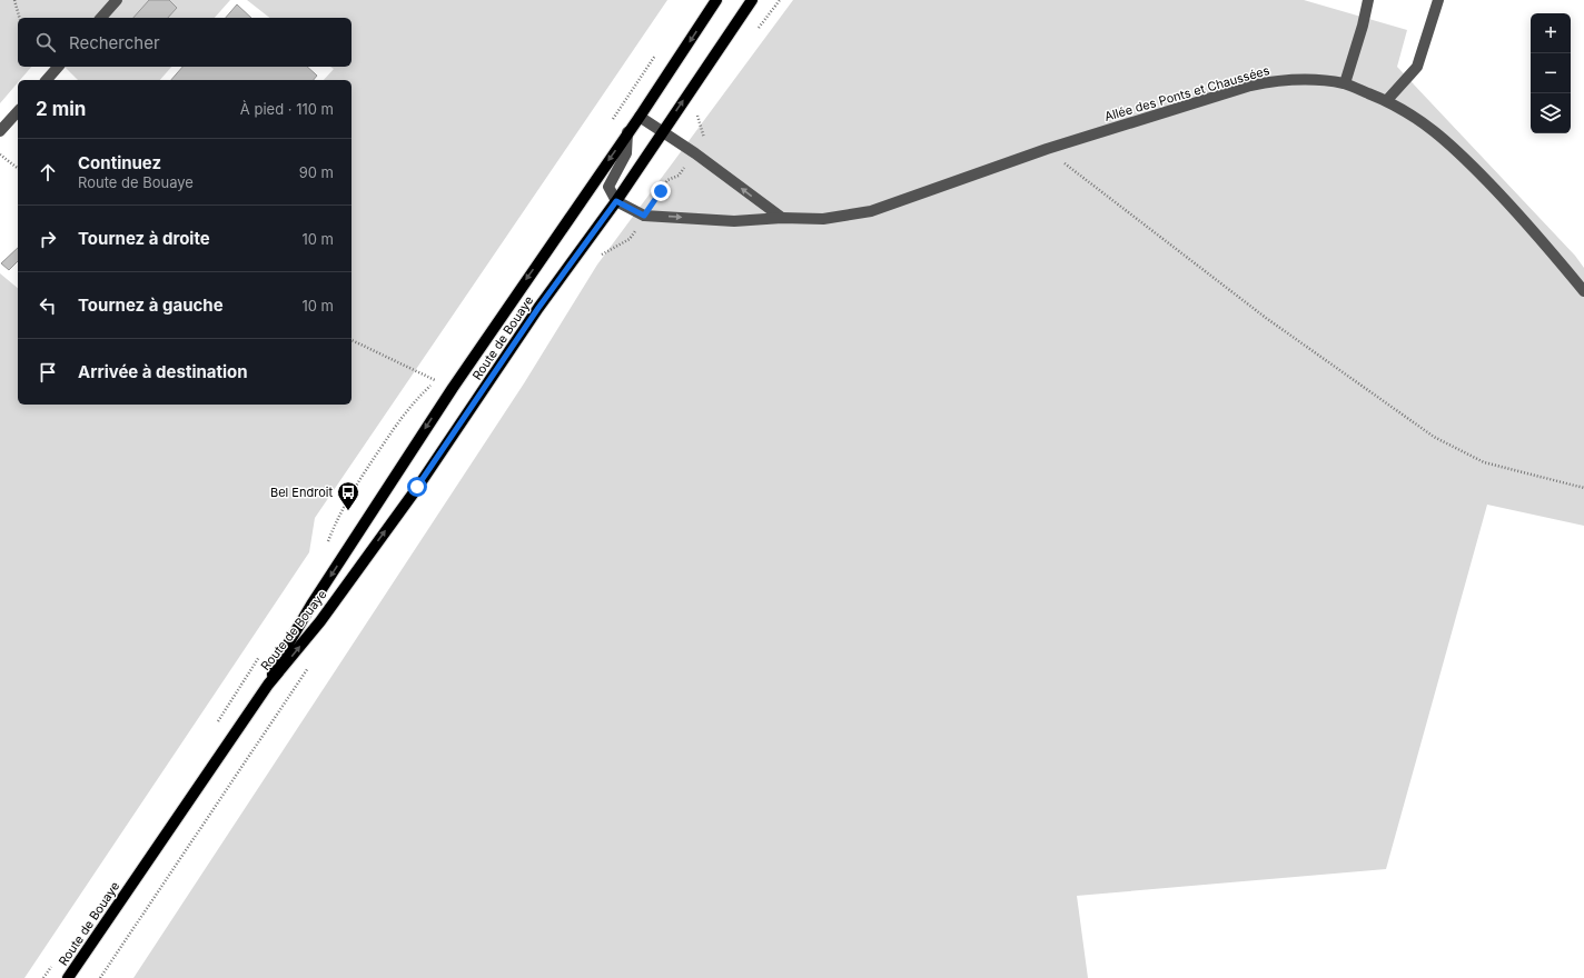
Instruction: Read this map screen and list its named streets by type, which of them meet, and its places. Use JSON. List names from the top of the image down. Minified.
{"streets":{"main road":["Route de Bouaye"],"street":["Allée des Ponts et Chaussées"]},"crossings":[["Allée des Ponts et Chaussées","Route de Bouaye"]],"places":{"bus stop":["Bel Endroit"]},"page":{"map_buttons":["+","−"],"search":"Rechercher","heading":["2 min","À pied · 110 m"],"list":[["Continuez","Route de Bouaye","90 m"],["Tournez à droite","10 m"],["Tournez à gauche","10 m"],"Arrivée à destination"]}}
